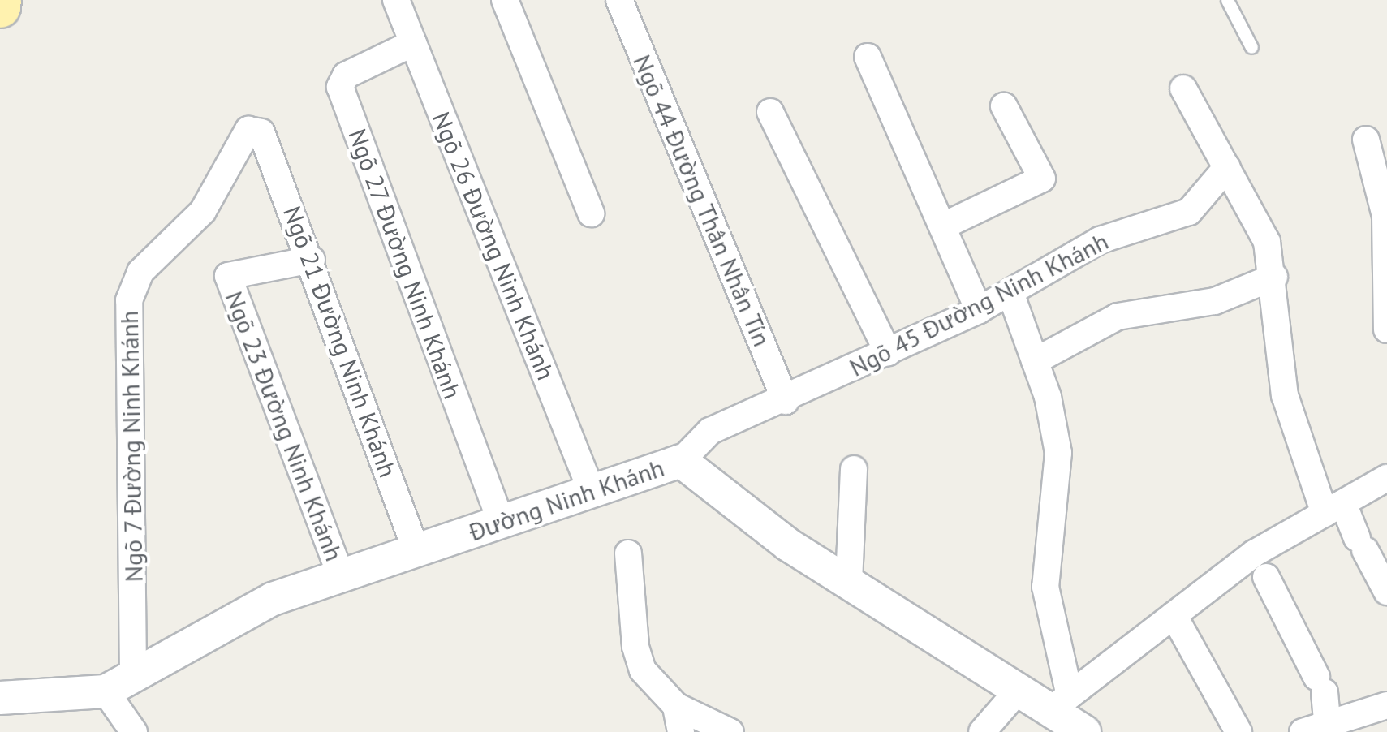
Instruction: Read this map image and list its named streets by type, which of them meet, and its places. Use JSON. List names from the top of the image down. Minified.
{"streets":{"street":["Ngõ 44 Đường Thân Nhân Tín","Ngõ 26 Đường Ninh Khánh","Ngõ 27 Đường Ninh Khánh","Ngõ 45 Đường Ninh Khánh","Ngõ 21 Đường Ninh Khánh","Ngõ 23 Đường Ninh Khánh","Ngõ 7 Đường Ninh Khánh","Đường Ninh Khánh"]},"crossings":[["Ngõ 44 Đường Thân Nhân Tín","Ngõ 45 Đường Ninh Khánh"],["Ngõ 26 Đường Ninh Khánh","Ngõ 27 Đường Ninh Khánh"],["Ngõ 26 Đường Ninh Khánh","Đường Ninh Khánh"],["Ngõ 27 Đường Ninh Khánh","Đường Ninh Khánh"],["Ngõ 45 Đường Ninh Khánh","Đường Ninh Khánh"],["Ngõ 21 Đường Ninh Khánh","Ngõ 23 Đường Ninh Khánh"],["Ngõ 21 Đường Ninh Khánh","Ngõ 7 Đường Ninh Khánh"],["Ngõ 21 Đường Ninh Khánh","Đường Ninh Khánh"],["Ngõ 23 Đường Ninh Khánh","Đường Ninh Khánh"],["Ngõ 7 Đường Ninh Khánh","Đường Ninh Khánh"]]}
